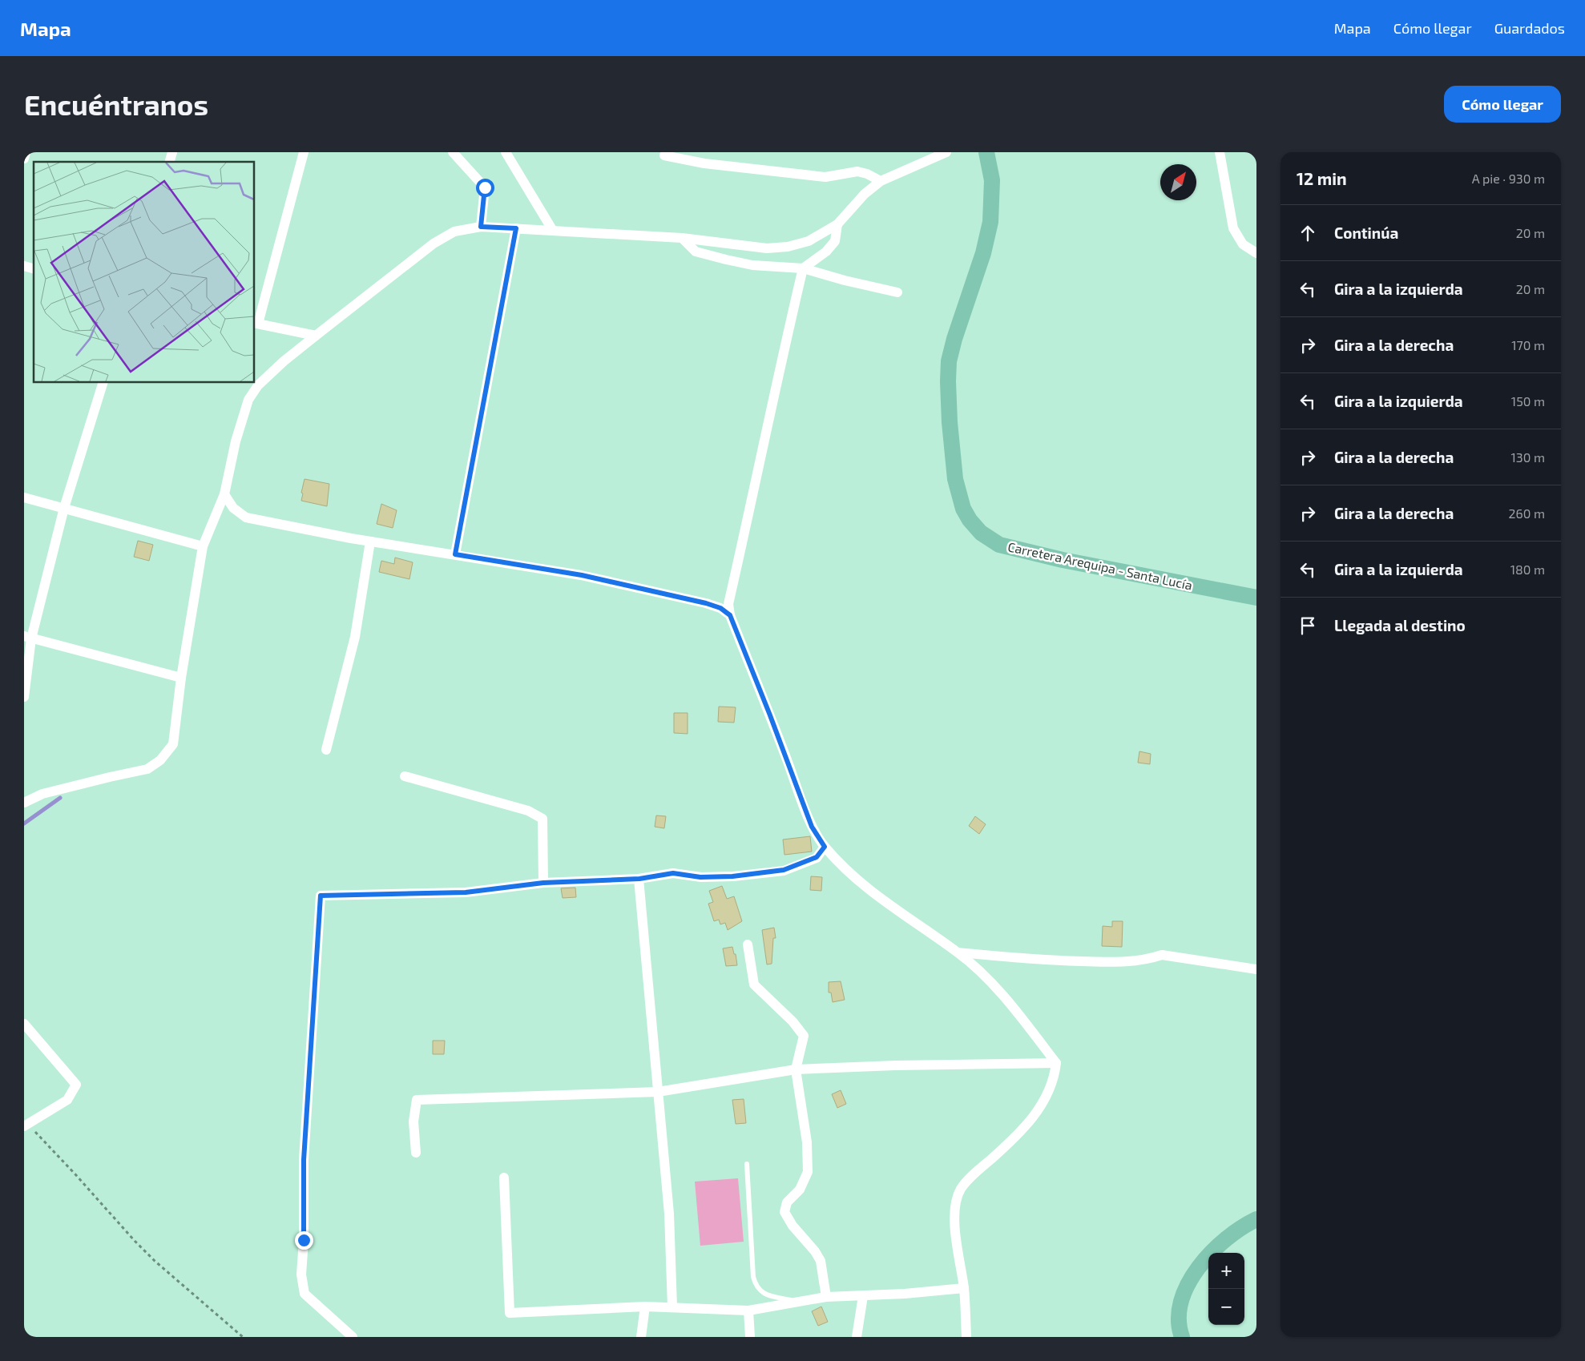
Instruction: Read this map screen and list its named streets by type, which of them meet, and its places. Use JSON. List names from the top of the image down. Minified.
{"streets":{"main road":["Carretera Arequipa - Santa Lucía"]},"north":"top right","page":{"header":"Mapa","nav":["Mapa","Cómo llegar","Guardados"],"buttons":"Cómo llegar","title":"Encuéntranos","heading":["12 min","A pie · 930 m"],"list":[["Continúa","20 m"],["Gira a la izquierda","20 m"],["Gira a la derecha","170 m"],["Gira a la izquierda","150 m"],["Gira a la derecha","130 m"],["Gira a la derecha","260 m"],["Gira a la izquierda","180 m"],"Llegada al destino"],"map_buttons":["+","−"]}}
